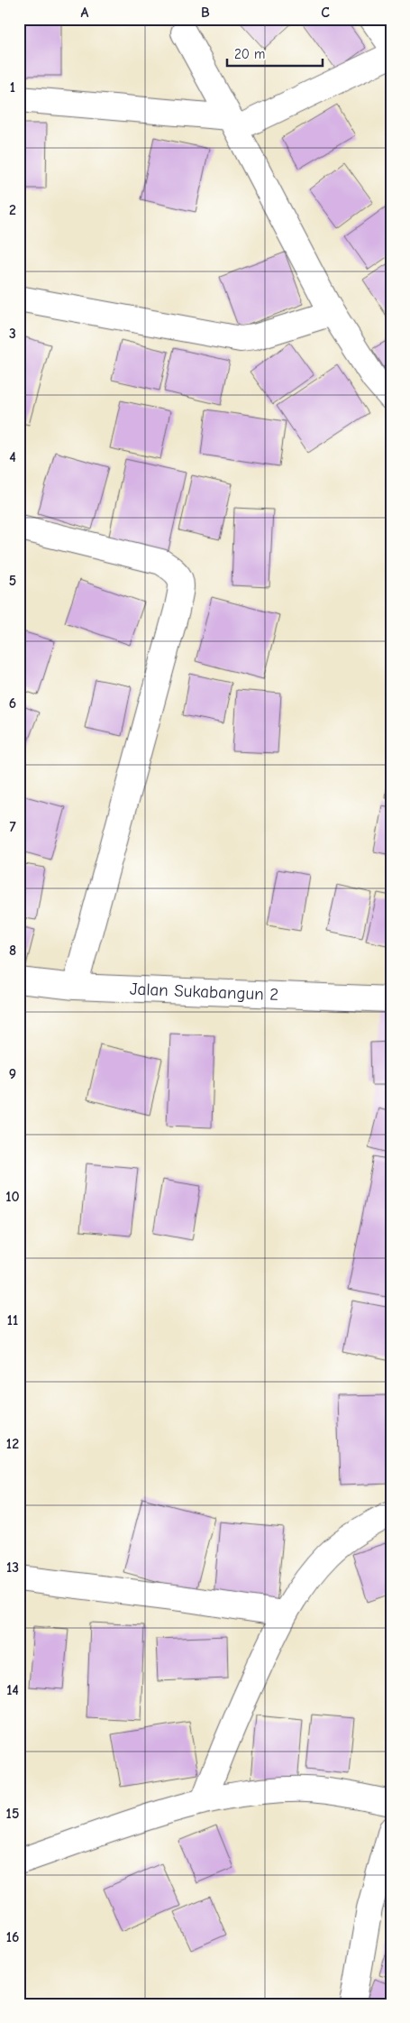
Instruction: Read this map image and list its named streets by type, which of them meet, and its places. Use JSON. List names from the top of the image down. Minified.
{"streets":{"street":["Jalan Sukabangun 2"]},"scale_bar":"20 m","grid":{"columns":["A","B","C"],"rows":["1","2","3","4","5","6","7","8","9","10","11","12","13","14","15","16"]}}
